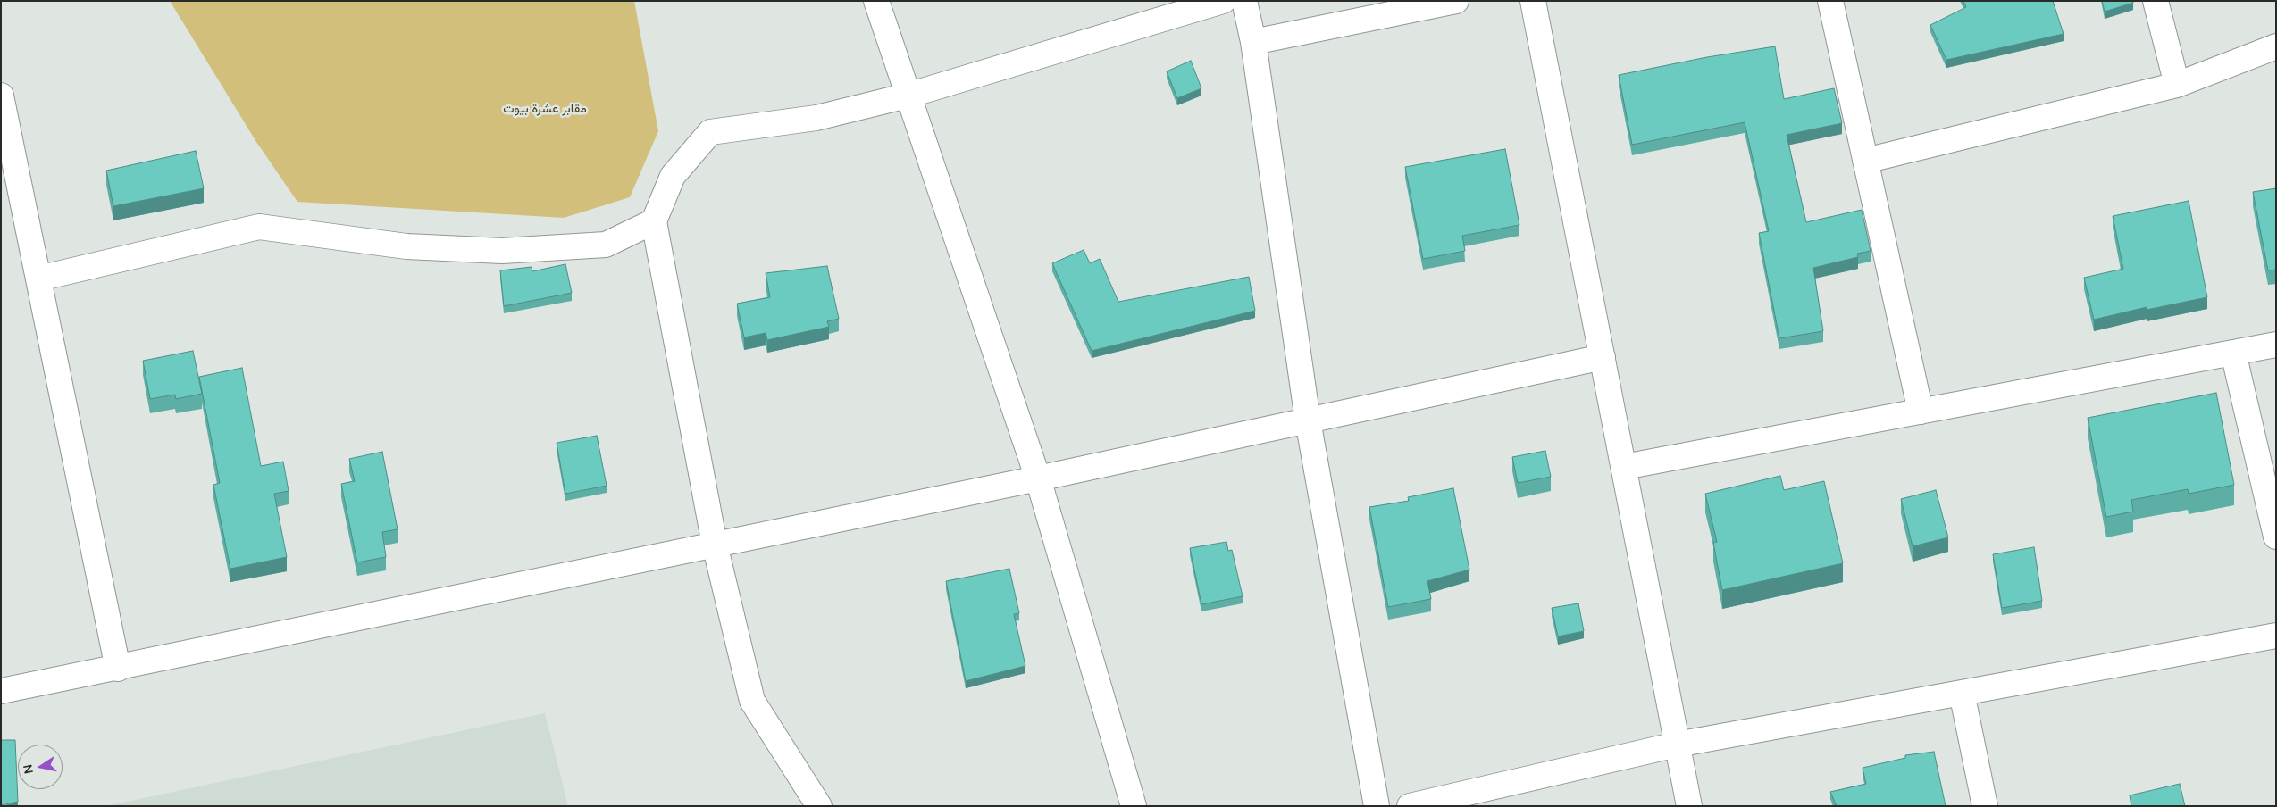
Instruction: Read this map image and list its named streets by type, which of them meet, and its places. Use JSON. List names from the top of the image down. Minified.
{"parks":["مقابر عشرة بيوت"],"north":"left"}
